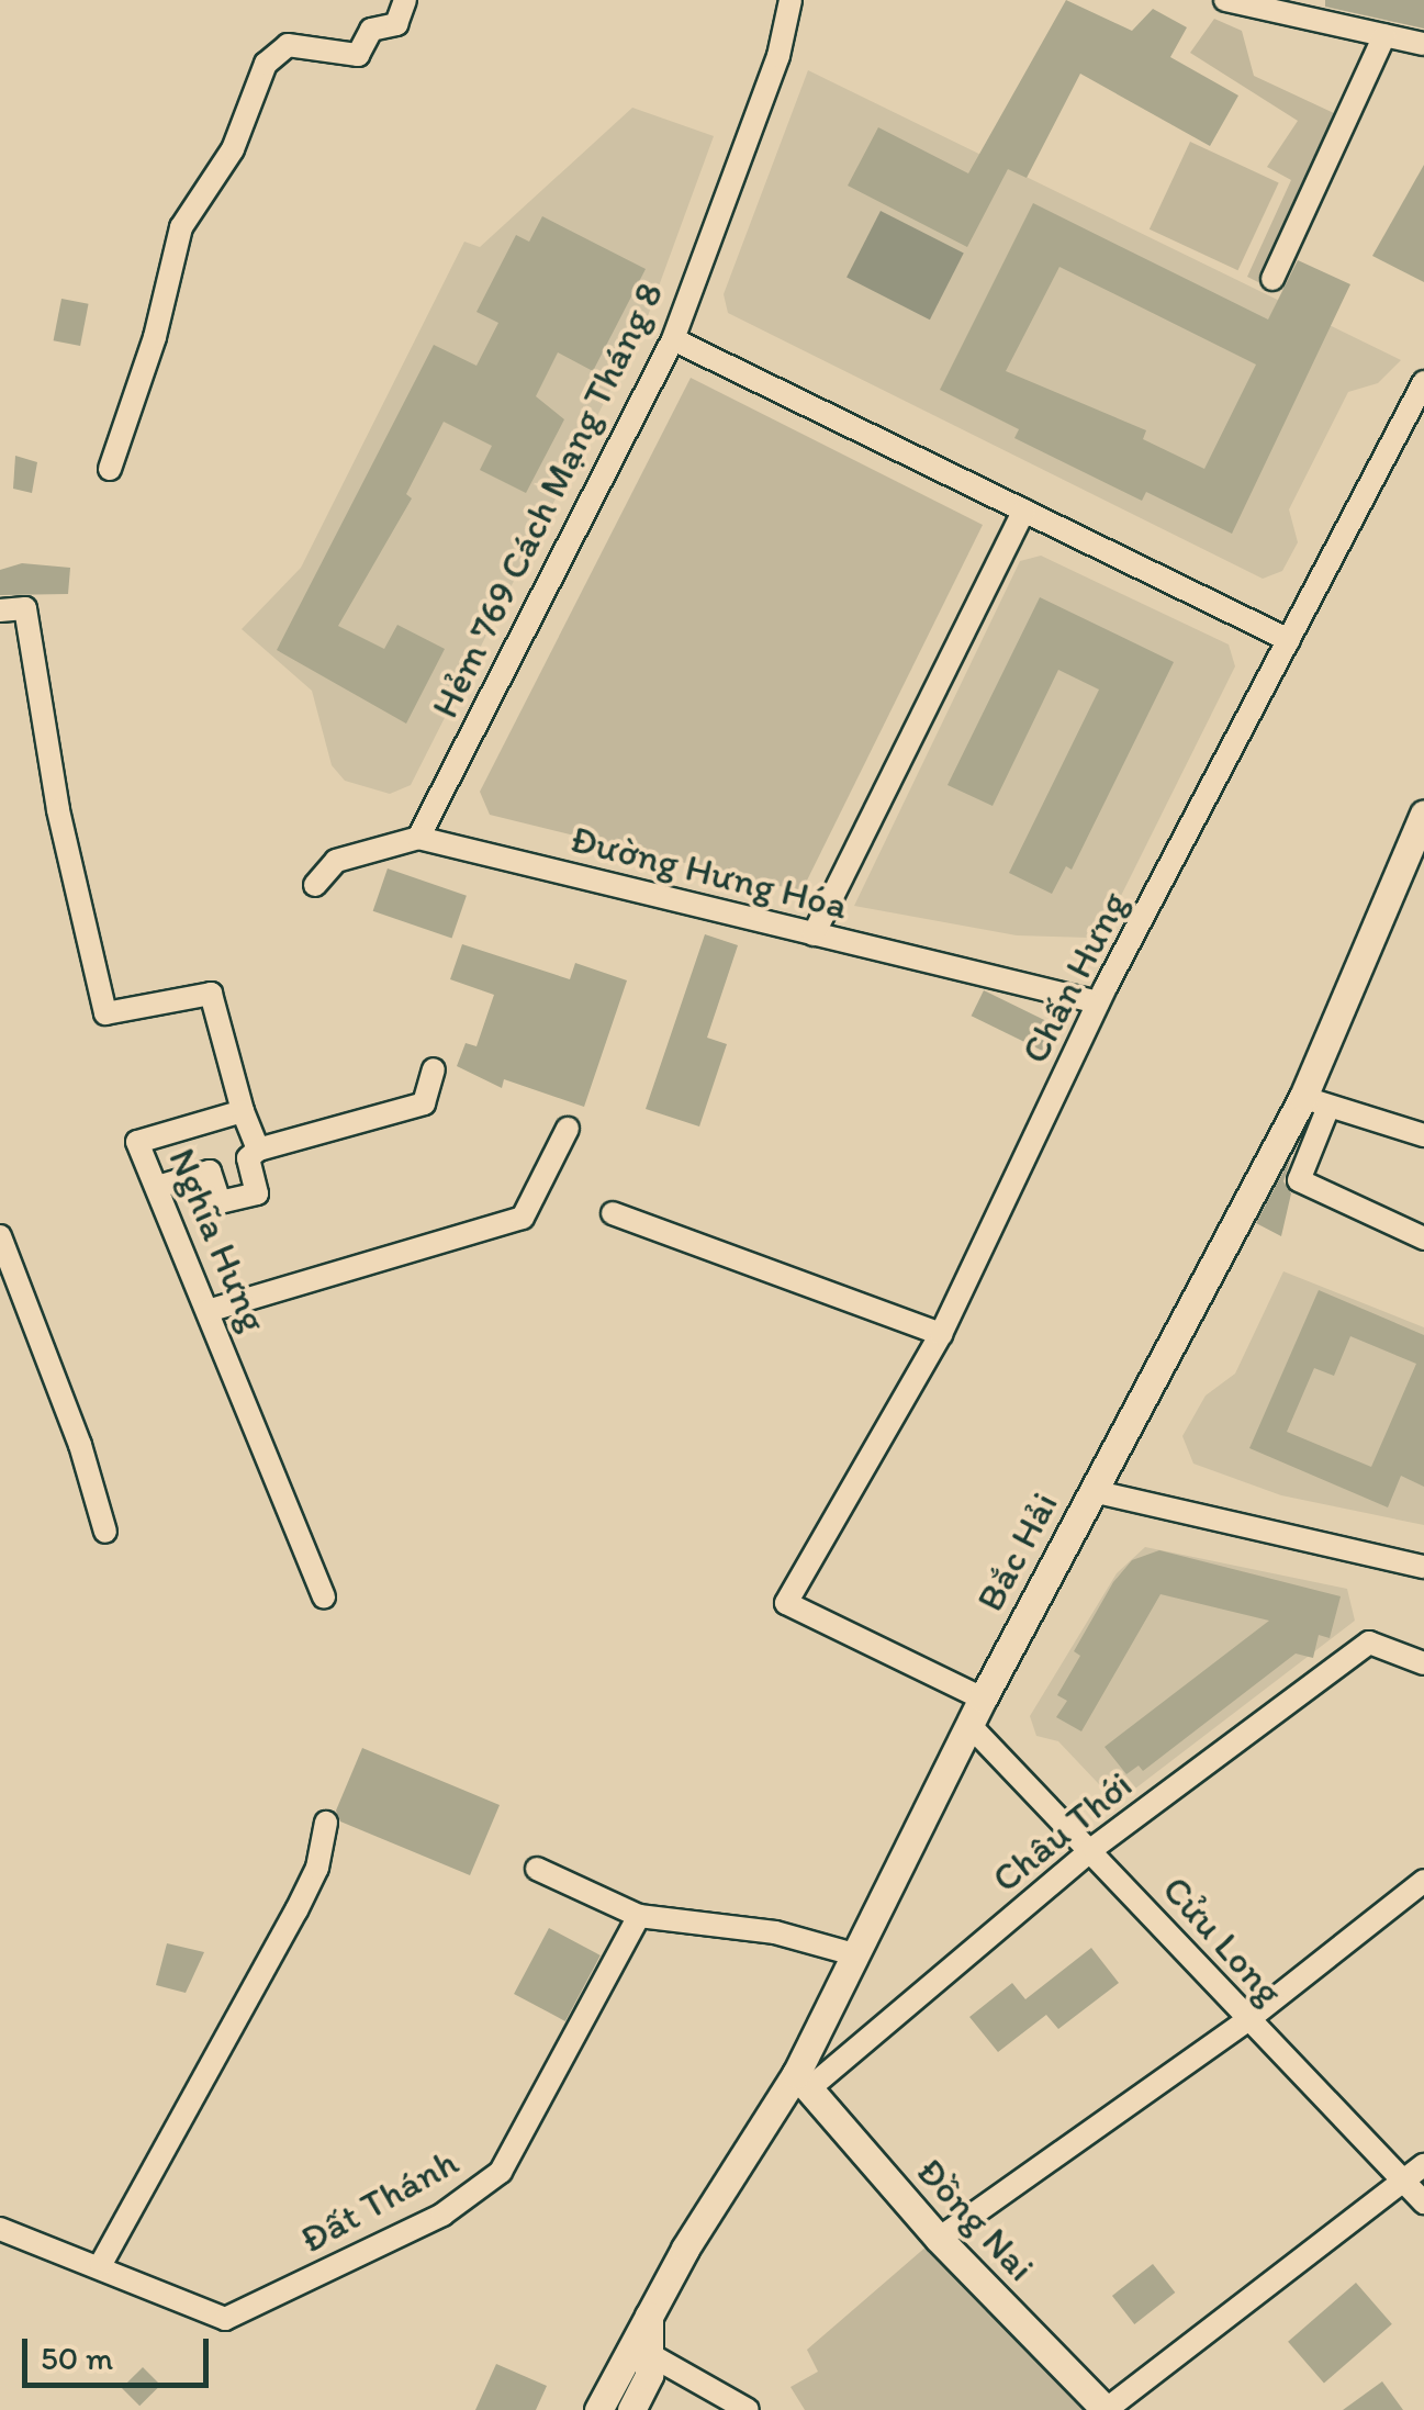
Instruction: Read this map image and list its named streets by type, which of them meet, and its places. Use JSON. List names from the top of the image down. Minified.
{"streets":{"street":["Hẻm 769 Cách Mạng Tháng 8","Đường Hưng Hóa","Chấn Hưng","Nghĩa Hưng","Bắc Hải","Châu Thới","Cửu Long","Đất Thánh","Đồng Nai"]},"crossings":[["Hẻm 769 Cách Mạng Tháng 8","Đường Hưng Hóa"],["Đường Hưng Hóa","Chấn Hưng"],["Chấn Hưng","Bắc Hải"],["Bắc Hải","Châu Thới"],["Bắc Hải","Cửu Long"],["Bắc Hải","Đồng Nai"],["Châu Thới","Cửu Long"],["Châu Thới","Đồng Nai"]],"scale_bar":"50 m"}
